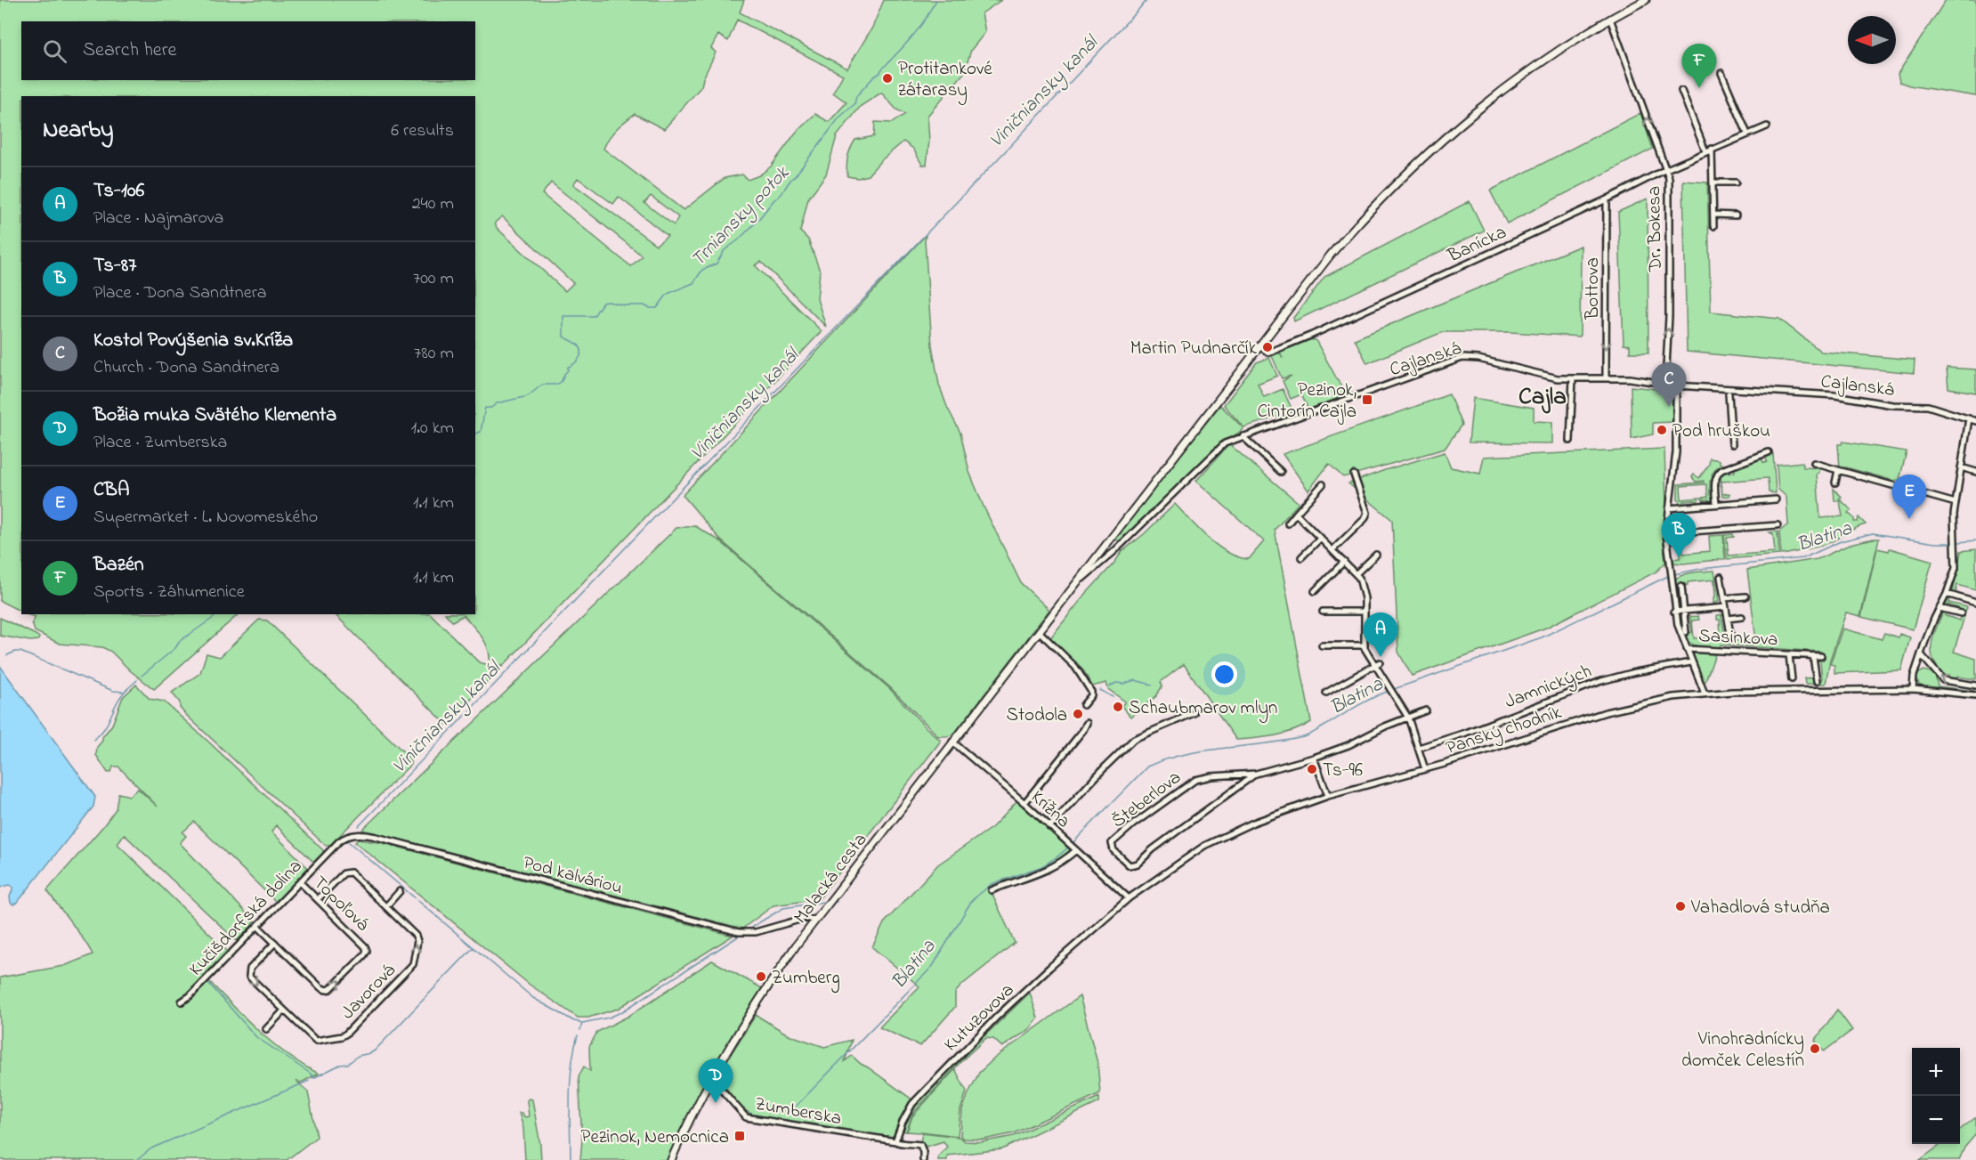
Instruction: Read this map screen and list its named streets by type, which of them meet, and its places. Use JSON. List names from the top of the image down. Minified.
{"streets":{"main road":["Malacká cesta"],"street":["Dr. Bokesa","Banícka","Bottova","Cajlanská","Sasinkova","Jamnických","Panský chodník","Šteberlova","Krížna","Pod kalváriou","Topoľová","Kučišdorfská dolina","Javorová","Kutuzovova","Zumberska"]},"crossings":[["Dr. Bokesa","Banícka"],["Dr. Bokesa","Cajlanská"],["Banícka","Bottova"],["Bottova","Cajlanská"],["Panský chodník","Krížna"],["Panský chodník","Kutuzovova"],["Krížna","Malacká cesta"],["Krížna","Kutuzovova"],["Pod kalváriou","Malacká cesta"],["Pod kalváriou","Kučišdorfská dolina"],["Malacká cesta","Zumberska"],["Topoľová","Kučišdorfská dolina"],["Topoľová","Javorová"],["Kutuzovova","Zumberska"]],"one_way":["Dr. Bokesa","Bottova"],"districts":["Cajla"],"water":["Viničniansky kanál","Trniansky potok","Blatina"],"places":{"other":["Protitankové zátarasy","Martin Pudnarčík","Pod hruškou","Schaubmarov mlyn","Stodola","Ts-96","Vahadlová studňa","Zumberg","Vinohradnícky domček Celestín"],"transit":["Pezinok, Cintorín Cajla","Pezinok, Nemocnica"]},"north":"left","page":{"search":"Search here","pins":["F","C","E","B","A","D"],"heading":["Nearby","6 results"],"list":[{"mark":"A","name":"Ts-106","note":"Place · Najmarova","value":"240 m"},{"mark":"B","name":"Ts-87","note":"Place · Dona Sandtnera","value":"700 m"},{"mark":"C","name":"Kostol Povýšenia sv.Kríža","note":"Church · Dona Sandtnera","value":"780 m"},{"mark":"D","name":"Božia muka Svätého Klementa","note":"Place · Zumberska","value":"1.0 km"},{"mark":"E","name":"CBA","note":"Supermarket · L. Novomeského","value":"1.1 km"},{"mark":"F","name":"Bazén","note":"Sports · Záhumenice","value":"1.1 km"}],"map_buttons":["+","−"]}}
